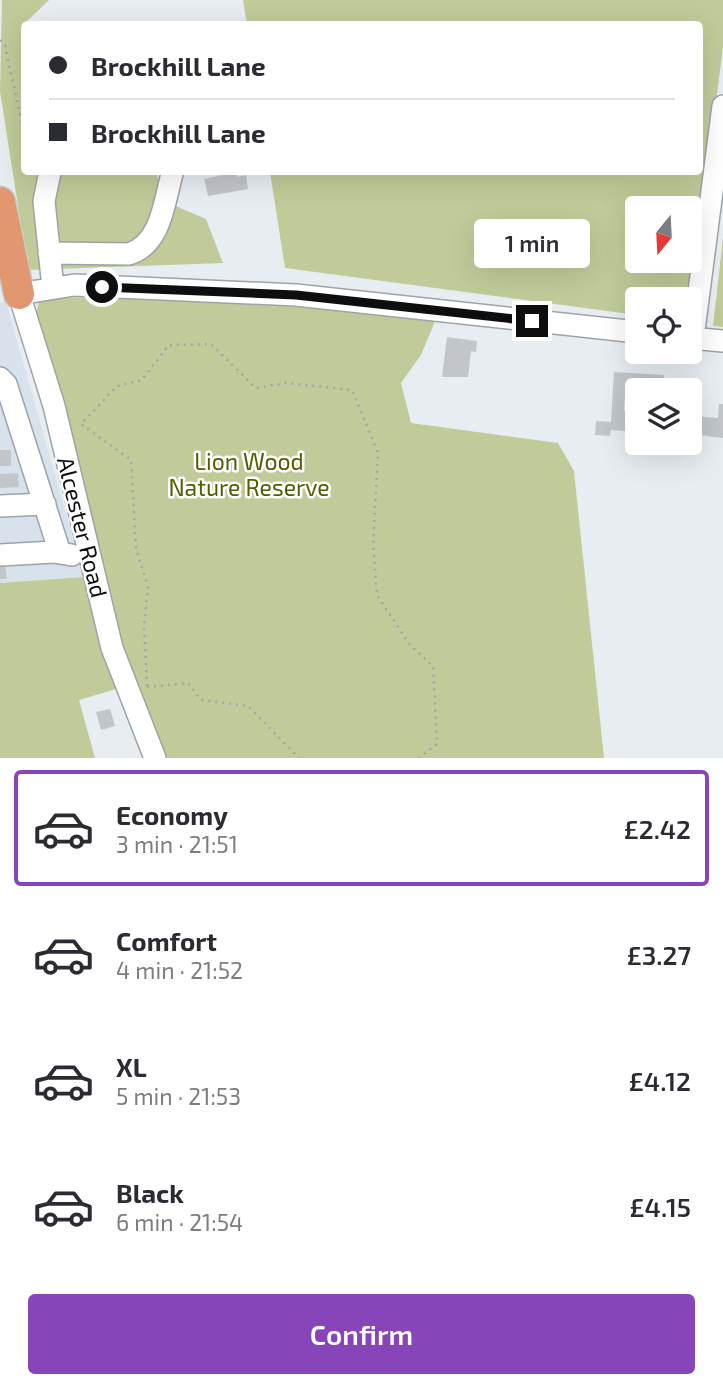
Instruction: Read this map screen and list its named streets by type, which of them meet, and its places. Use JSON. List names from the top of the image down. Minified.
{"streets":{"street":["Alcester Road"]},"parks":["Lion Wood Nature Reserve"],"north":"bottom","page":{"banner":["Brockhill Lane","Brockhill Lane"],"bubble":"1 min","list":[{"name":"Economy","note":"3 min · 21:51","value":"£2.42"},{"name":"Comfort","note":"4 min · 21:52","value":"£3.27"},{"name":"XL","note":"5 min · 21:53","value":"£4.12"},{"name":"Black","note":"6 min · 21:54","value":"£4.15"}],"buttons":"Confirm"}}
